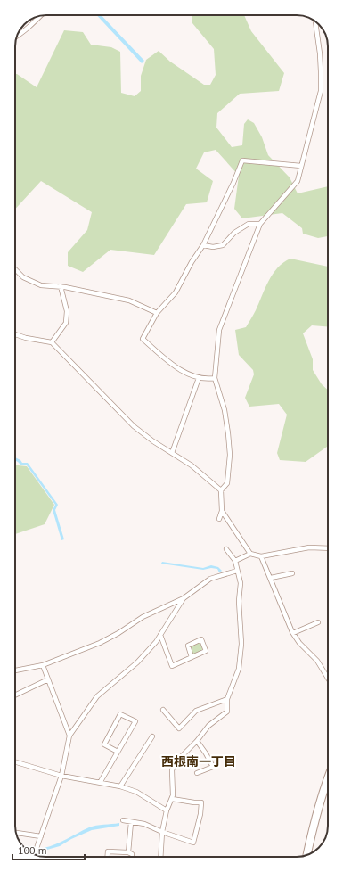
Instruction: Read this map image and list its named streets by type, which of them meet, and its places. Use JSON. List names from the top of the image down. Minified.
{"districts":["西根南一丁目"],"scale_bar":"100 m"}
